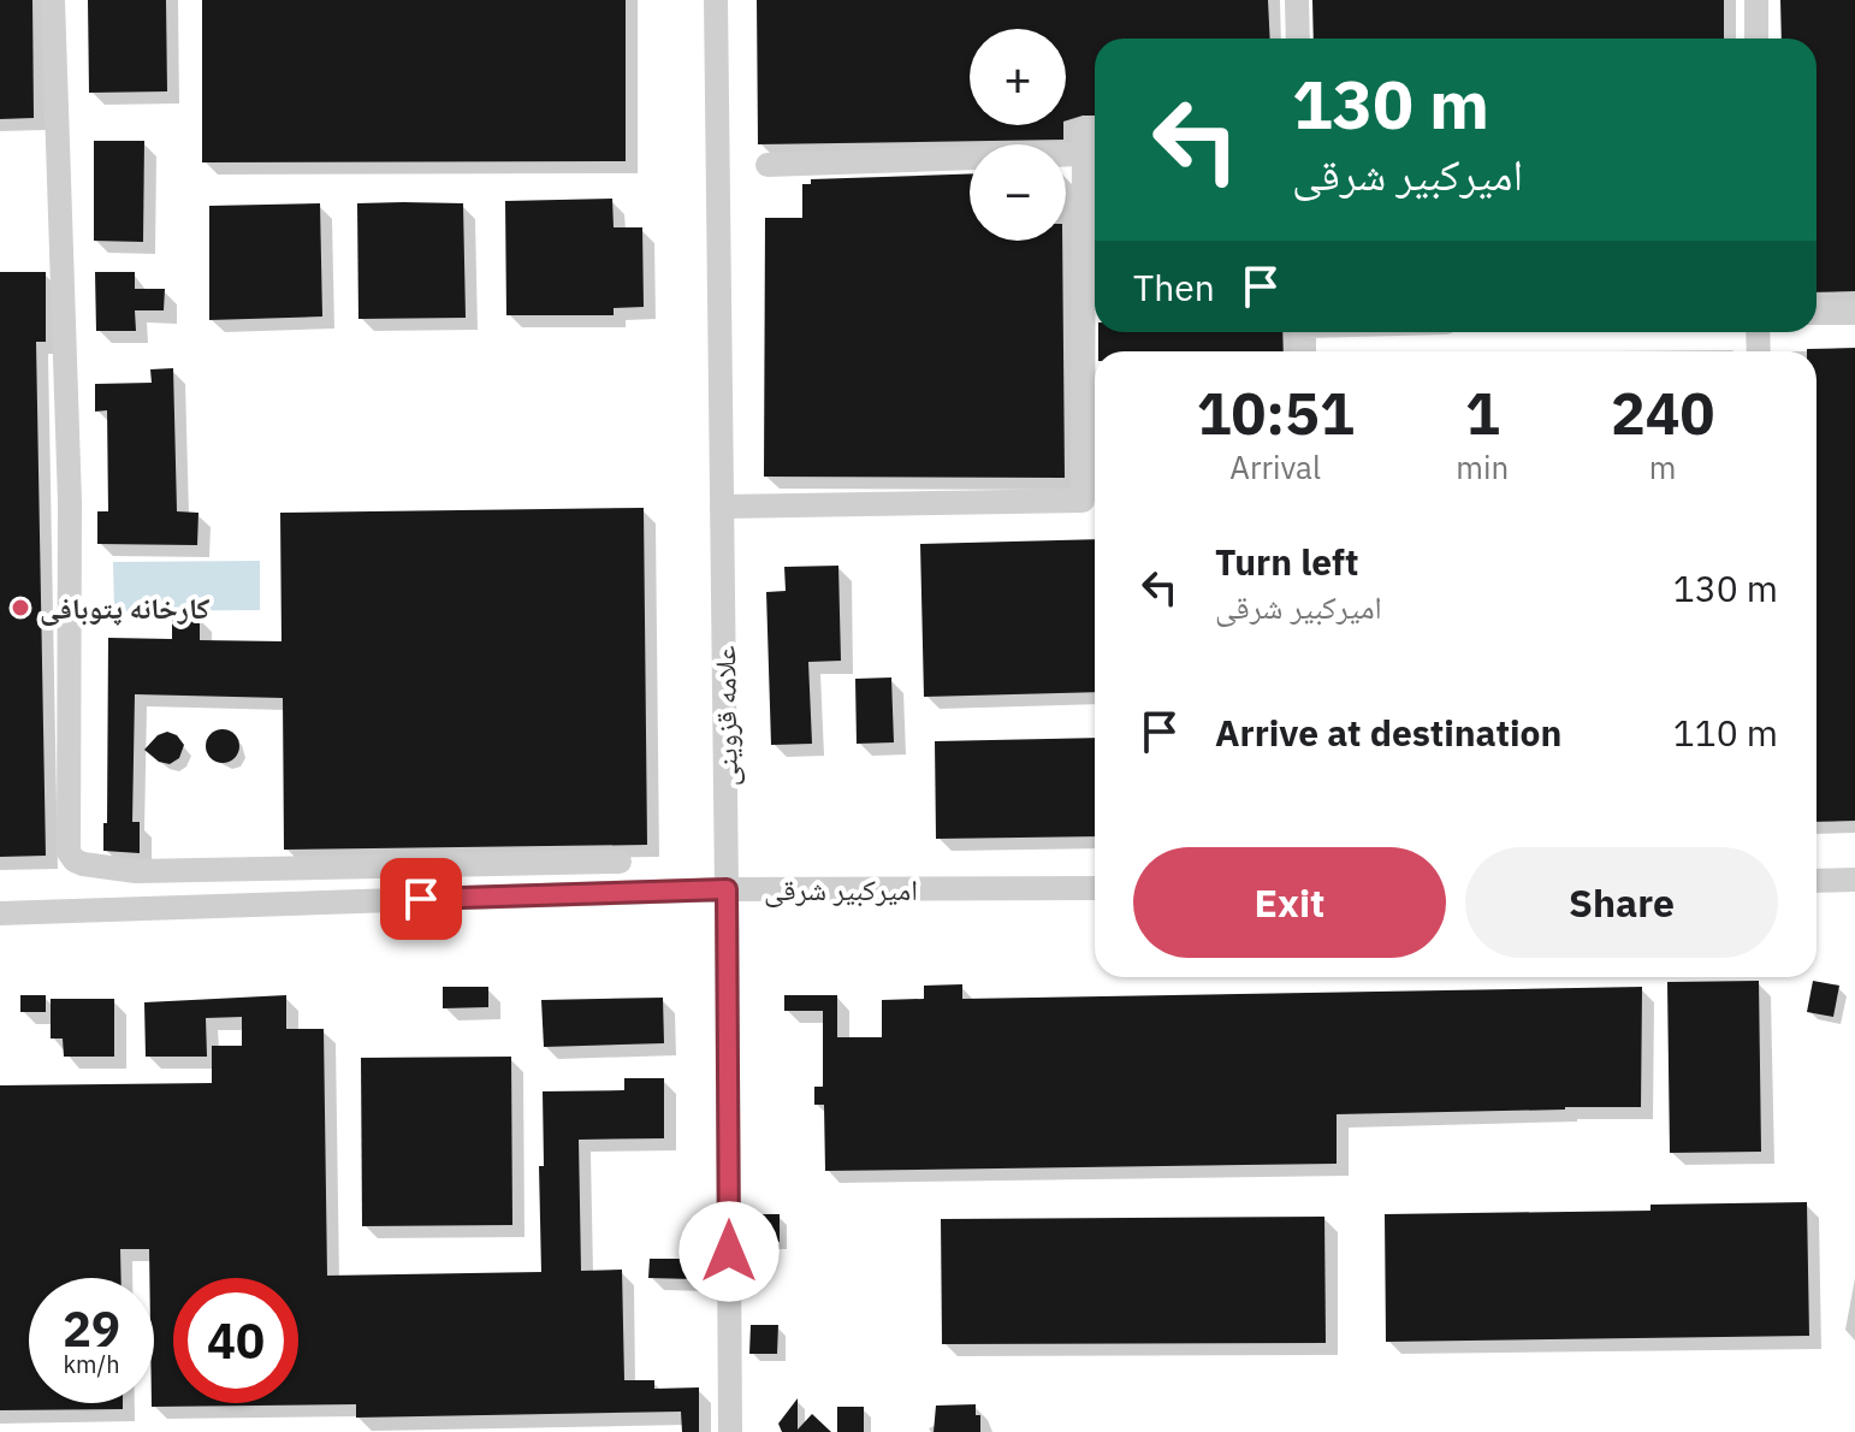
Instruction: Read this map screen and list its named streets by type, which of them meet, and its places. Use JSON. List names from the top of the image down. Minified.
{"streets":{"street":["علامه قزوینی","امیرکبیر شرقی"]},"crossings":[["علامه قزوینی","امیرکبیر شرقی"]],"places":["کارخانه پتوبافی"],"page":{"map_buttons":["+","−"],"turn":["130 m","امیرکبیر شرقی"],"then":"Then","eta":["10:51","Arrival","1","min","240","m"],"list":[{"name":"Turn left","note":"امیرکبیر شرقی","value":"130 m"},{"name":"Arrive at destination","value":"110 m"}],"buttons":["Exit","Share"],"speed":"29 km/h","limit":"40"}}
